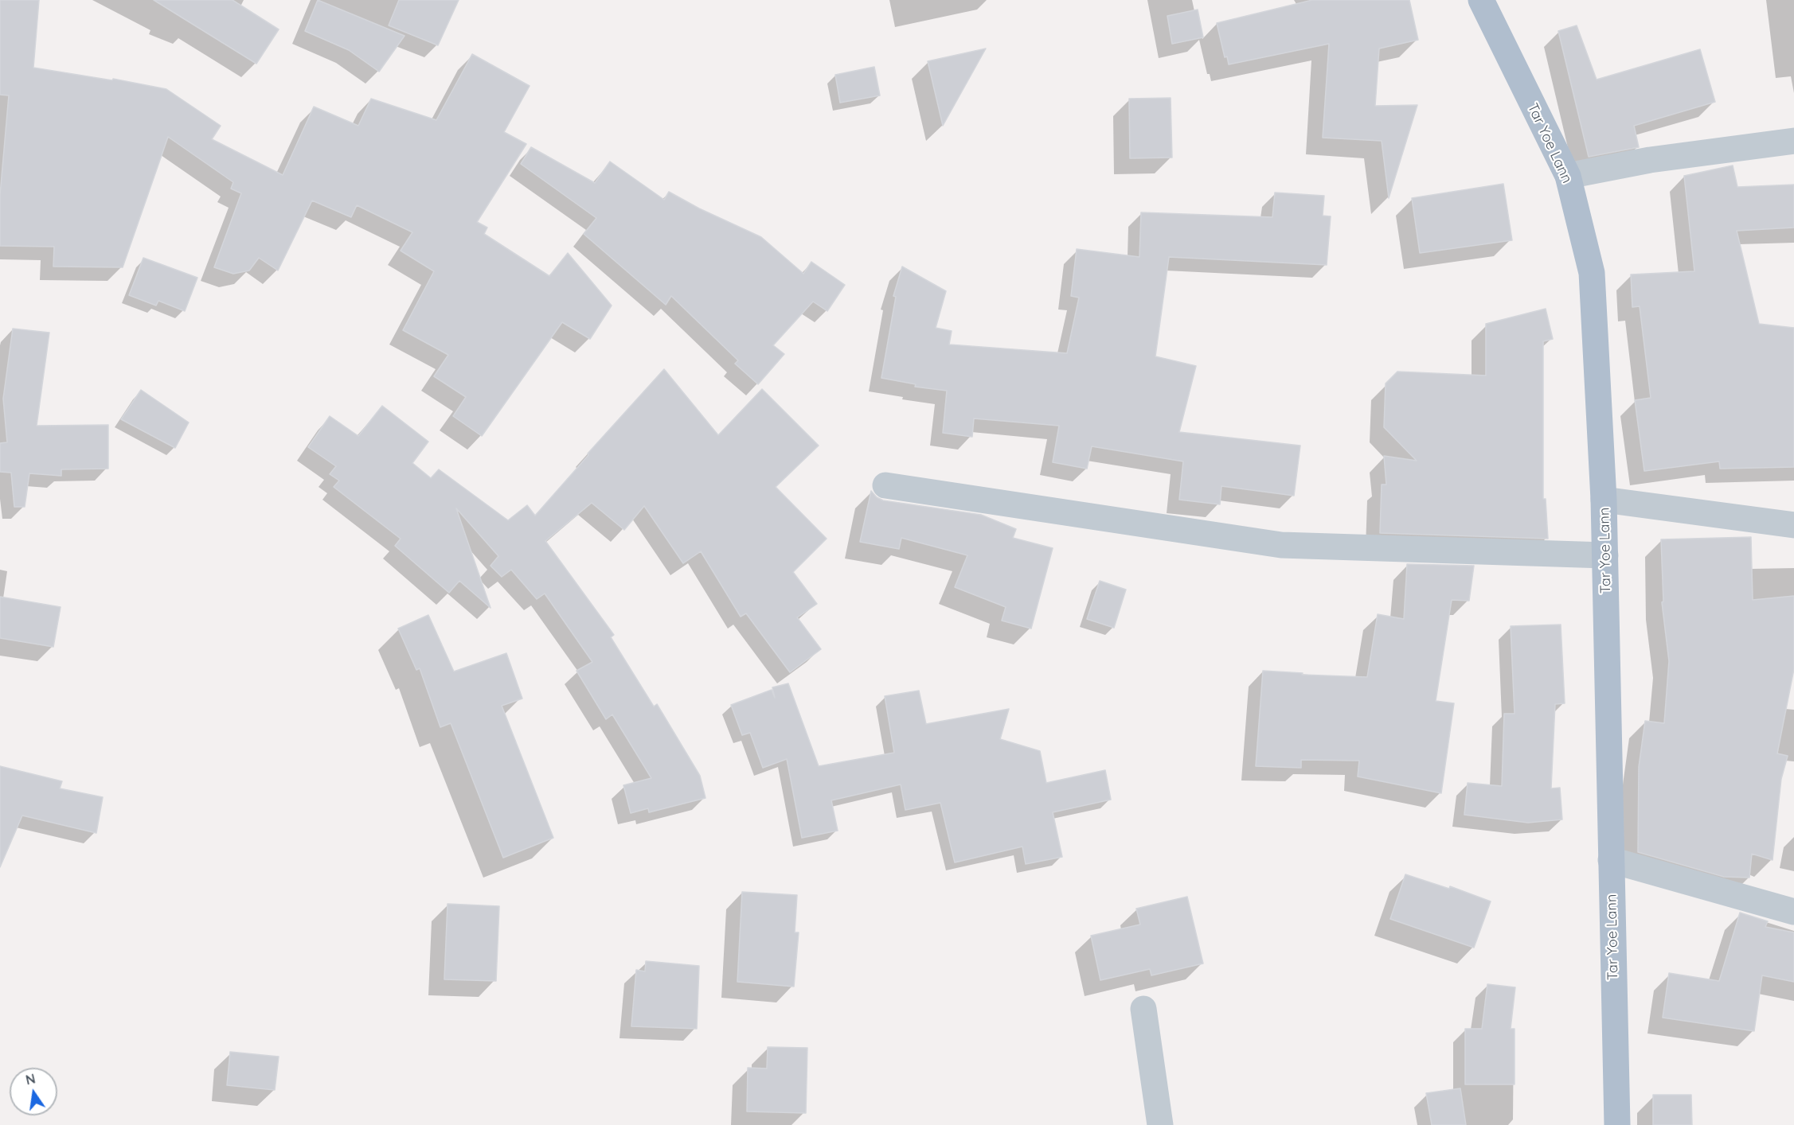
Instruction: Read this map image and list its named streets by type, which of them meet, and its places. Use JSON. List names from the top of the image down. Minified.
{"streets":{"main road":["Tar Yoe Lann"]},"north":"top"}
